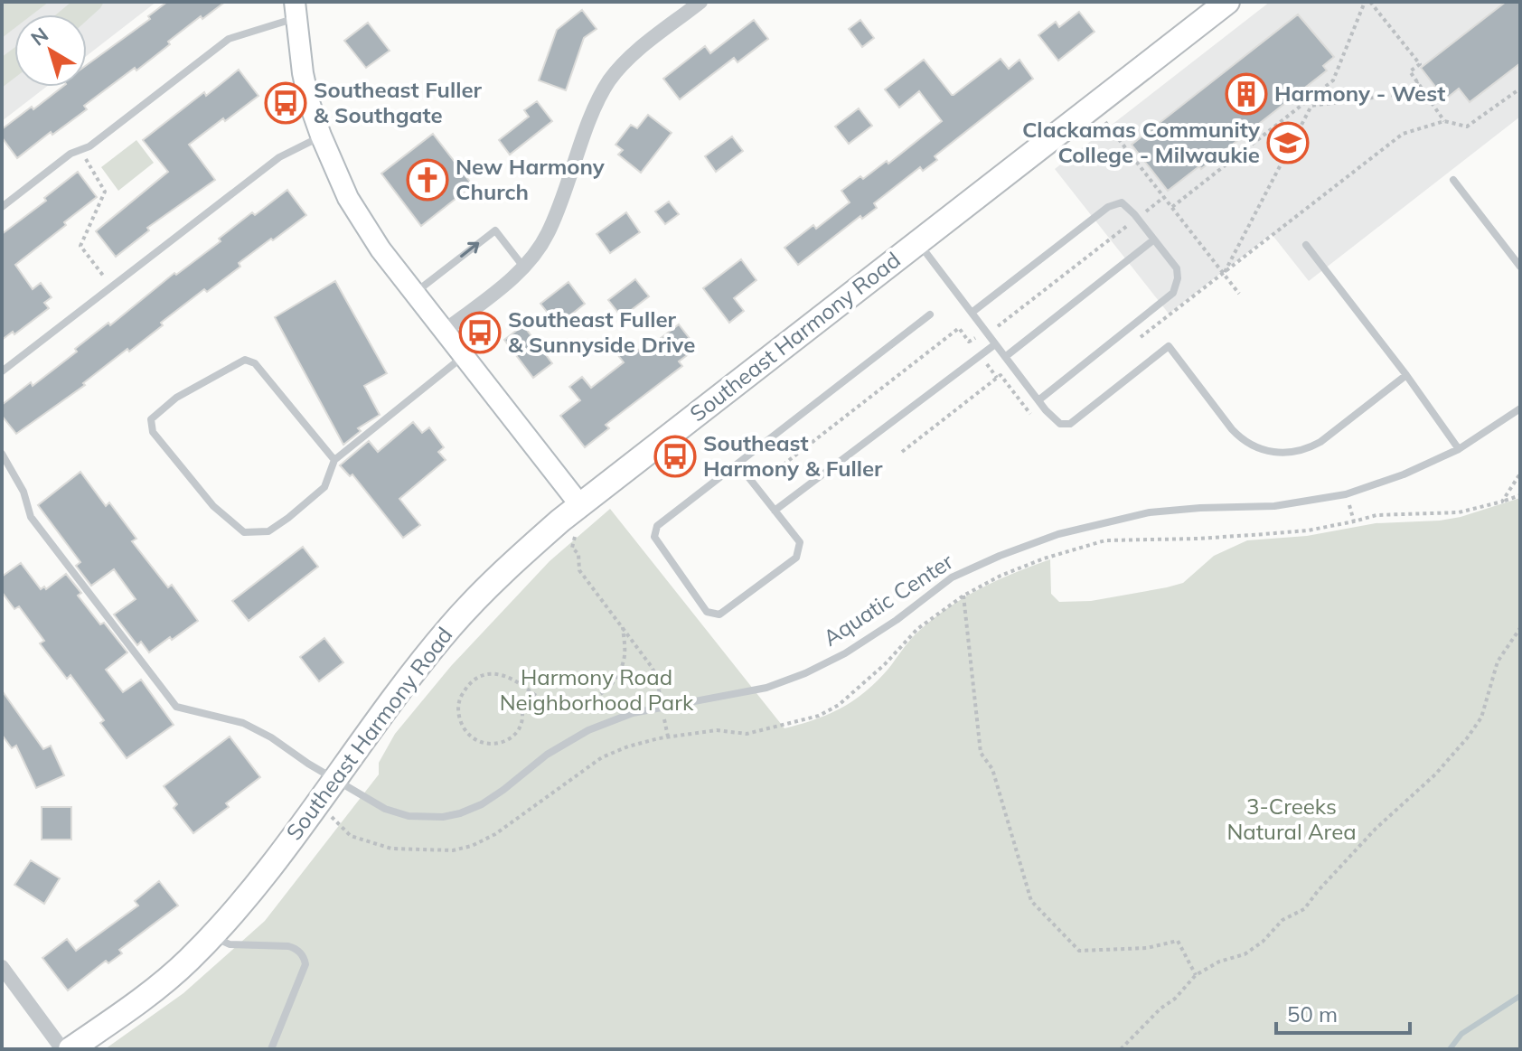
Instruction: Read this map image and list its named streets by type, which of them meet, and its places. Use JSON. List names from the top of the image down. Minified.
{"streets":{"main road":["Southeast Harmony Road"],"lane":["Aquatic Center"]},"crossings":[["Southeast Harmony Road","Aquatic Center"]],"parks":["Harmony Road Neighborhood Park","3-Creeks Natural Area"],"places":{"building":["Harmony - West"],"bus stop":["Southeast Fuller & Southgate","Southeast Fuller & Sunnyside Drive","Southeast Harmony & Fuller"],"school or university":["Clackamas Community College - Milwaukie"],"church":["New Harmony Church"]},"scale_bar":"50 m","north":"top left"}
